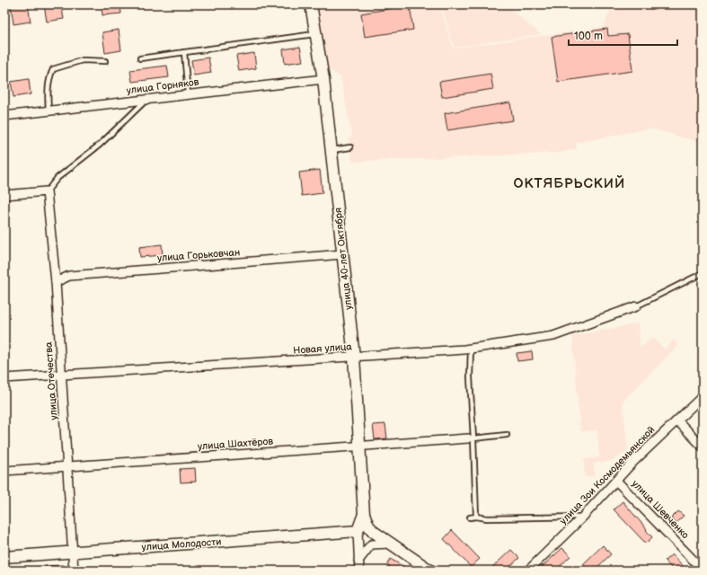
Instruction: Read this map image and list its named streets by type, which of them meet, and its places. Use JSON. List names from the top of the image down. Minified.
{"streets":{"street":["улица Горняков","улица Горьковчан","улица 40-лет Октября","Новая улица","улица Отечества","улица Шахтёров","улица Зои Космодемьянской","улица Шевченко","улица Молодости"]},"crossings":[["улица Горняков","улица 40-лет Октября"],["улица Горьковчан","улица 40-лет Октября"],["улица Горьковчан","улица Отечества"],["улица 40-лет Октября","Новая улица"],["улица 40-лет Октября","улица Шахтёров"],["улица 40-лет Октября","улица Молодости"],["Новая улица","улица Отечества"],["улица Отечества","улица Шахтёров"],["улица Отечества","улица Молодости"],["улица Зои Космодемьянской","улица Шевченко"]],"districts":["ОКТЯБРЬСКИЙ"],"scale_bar":"100 m"}
